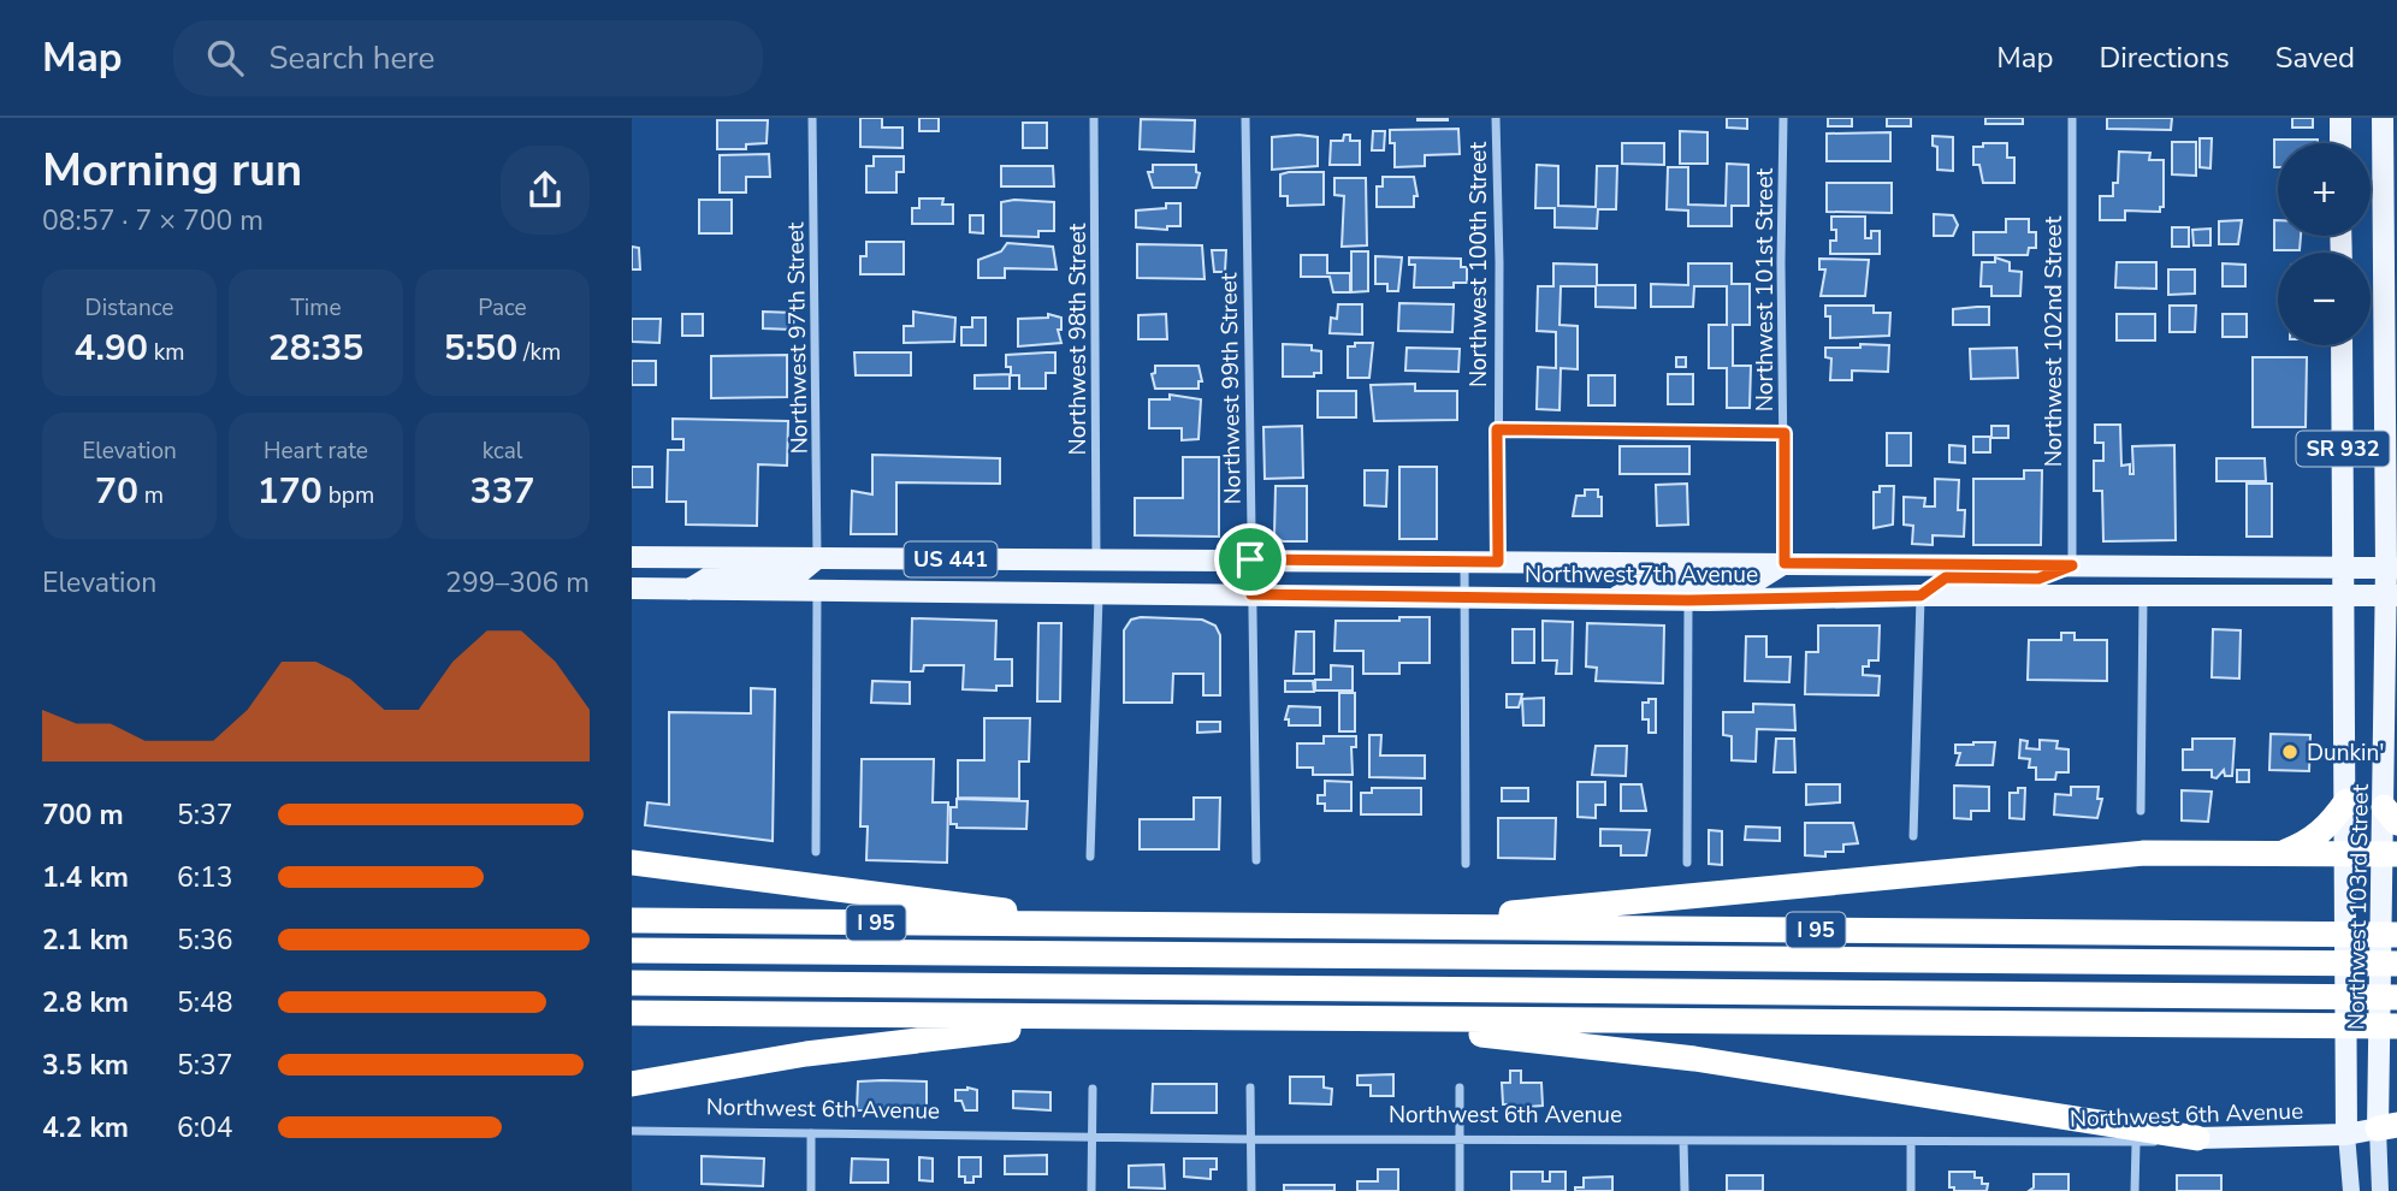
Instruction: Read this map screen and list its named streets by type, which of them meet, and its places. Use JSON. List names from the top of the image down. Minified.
{"streets":{"highway":["I 95"],"main road":["SR 932","US 441","Northwest 7th Avenue","Northwest 103rd Street","Northwest 6th Avenue"],"street":["Northwest 100th Street","Northwest 101st Street","Northwest 97th Street","Northwest 98th Street","Northwest 102nd Street","Northwest 99th Street"]},"crossings":[["Northwest 100th Street","Northwest 7th Avenue"],["Northwest 101st Street","Northwest 7th Avenue"],["Northwest 97th Street","Northwest 7th Avenue"],["Northwest 98th Street","Northwest 7th Avenue"],["Northwest 102nd Street","Northwest 7th Avenue"],["Northwest 99th Street","Northwest 7th Avenue"],["Northwest 7th Avenue","Northwest 103rd Street"],["Northwest 103rd Street","Northwest 6th Avenue"]],"places":["Dunkin'"],"page":{"header":"Map","search":"Search here","nav":["Map","Directions","Saved"],"heading":["Morning run","08:57 · 7 × 700 m"],"map_buttons":["+","−"],"stats":[["Distance","4.90 km"],["Time","28:35"],["Pace","5:50 /km"],["Elevation","70 m"],["Heart rate","170 bpm"],["kcal","337"]],"chart":["Elevation","299–306 m"],"list":[{"name":"700 m","note":"5:37"},{"name":"1.4 km","note":"6:13"},{"name":"2.1 km","note":"5:36"},{"name":"2.8 km","note":"5:48"},{"name":"3.5 km","note":"5:37"},{"name":"4.2 km","note":"6:04"}]}}
